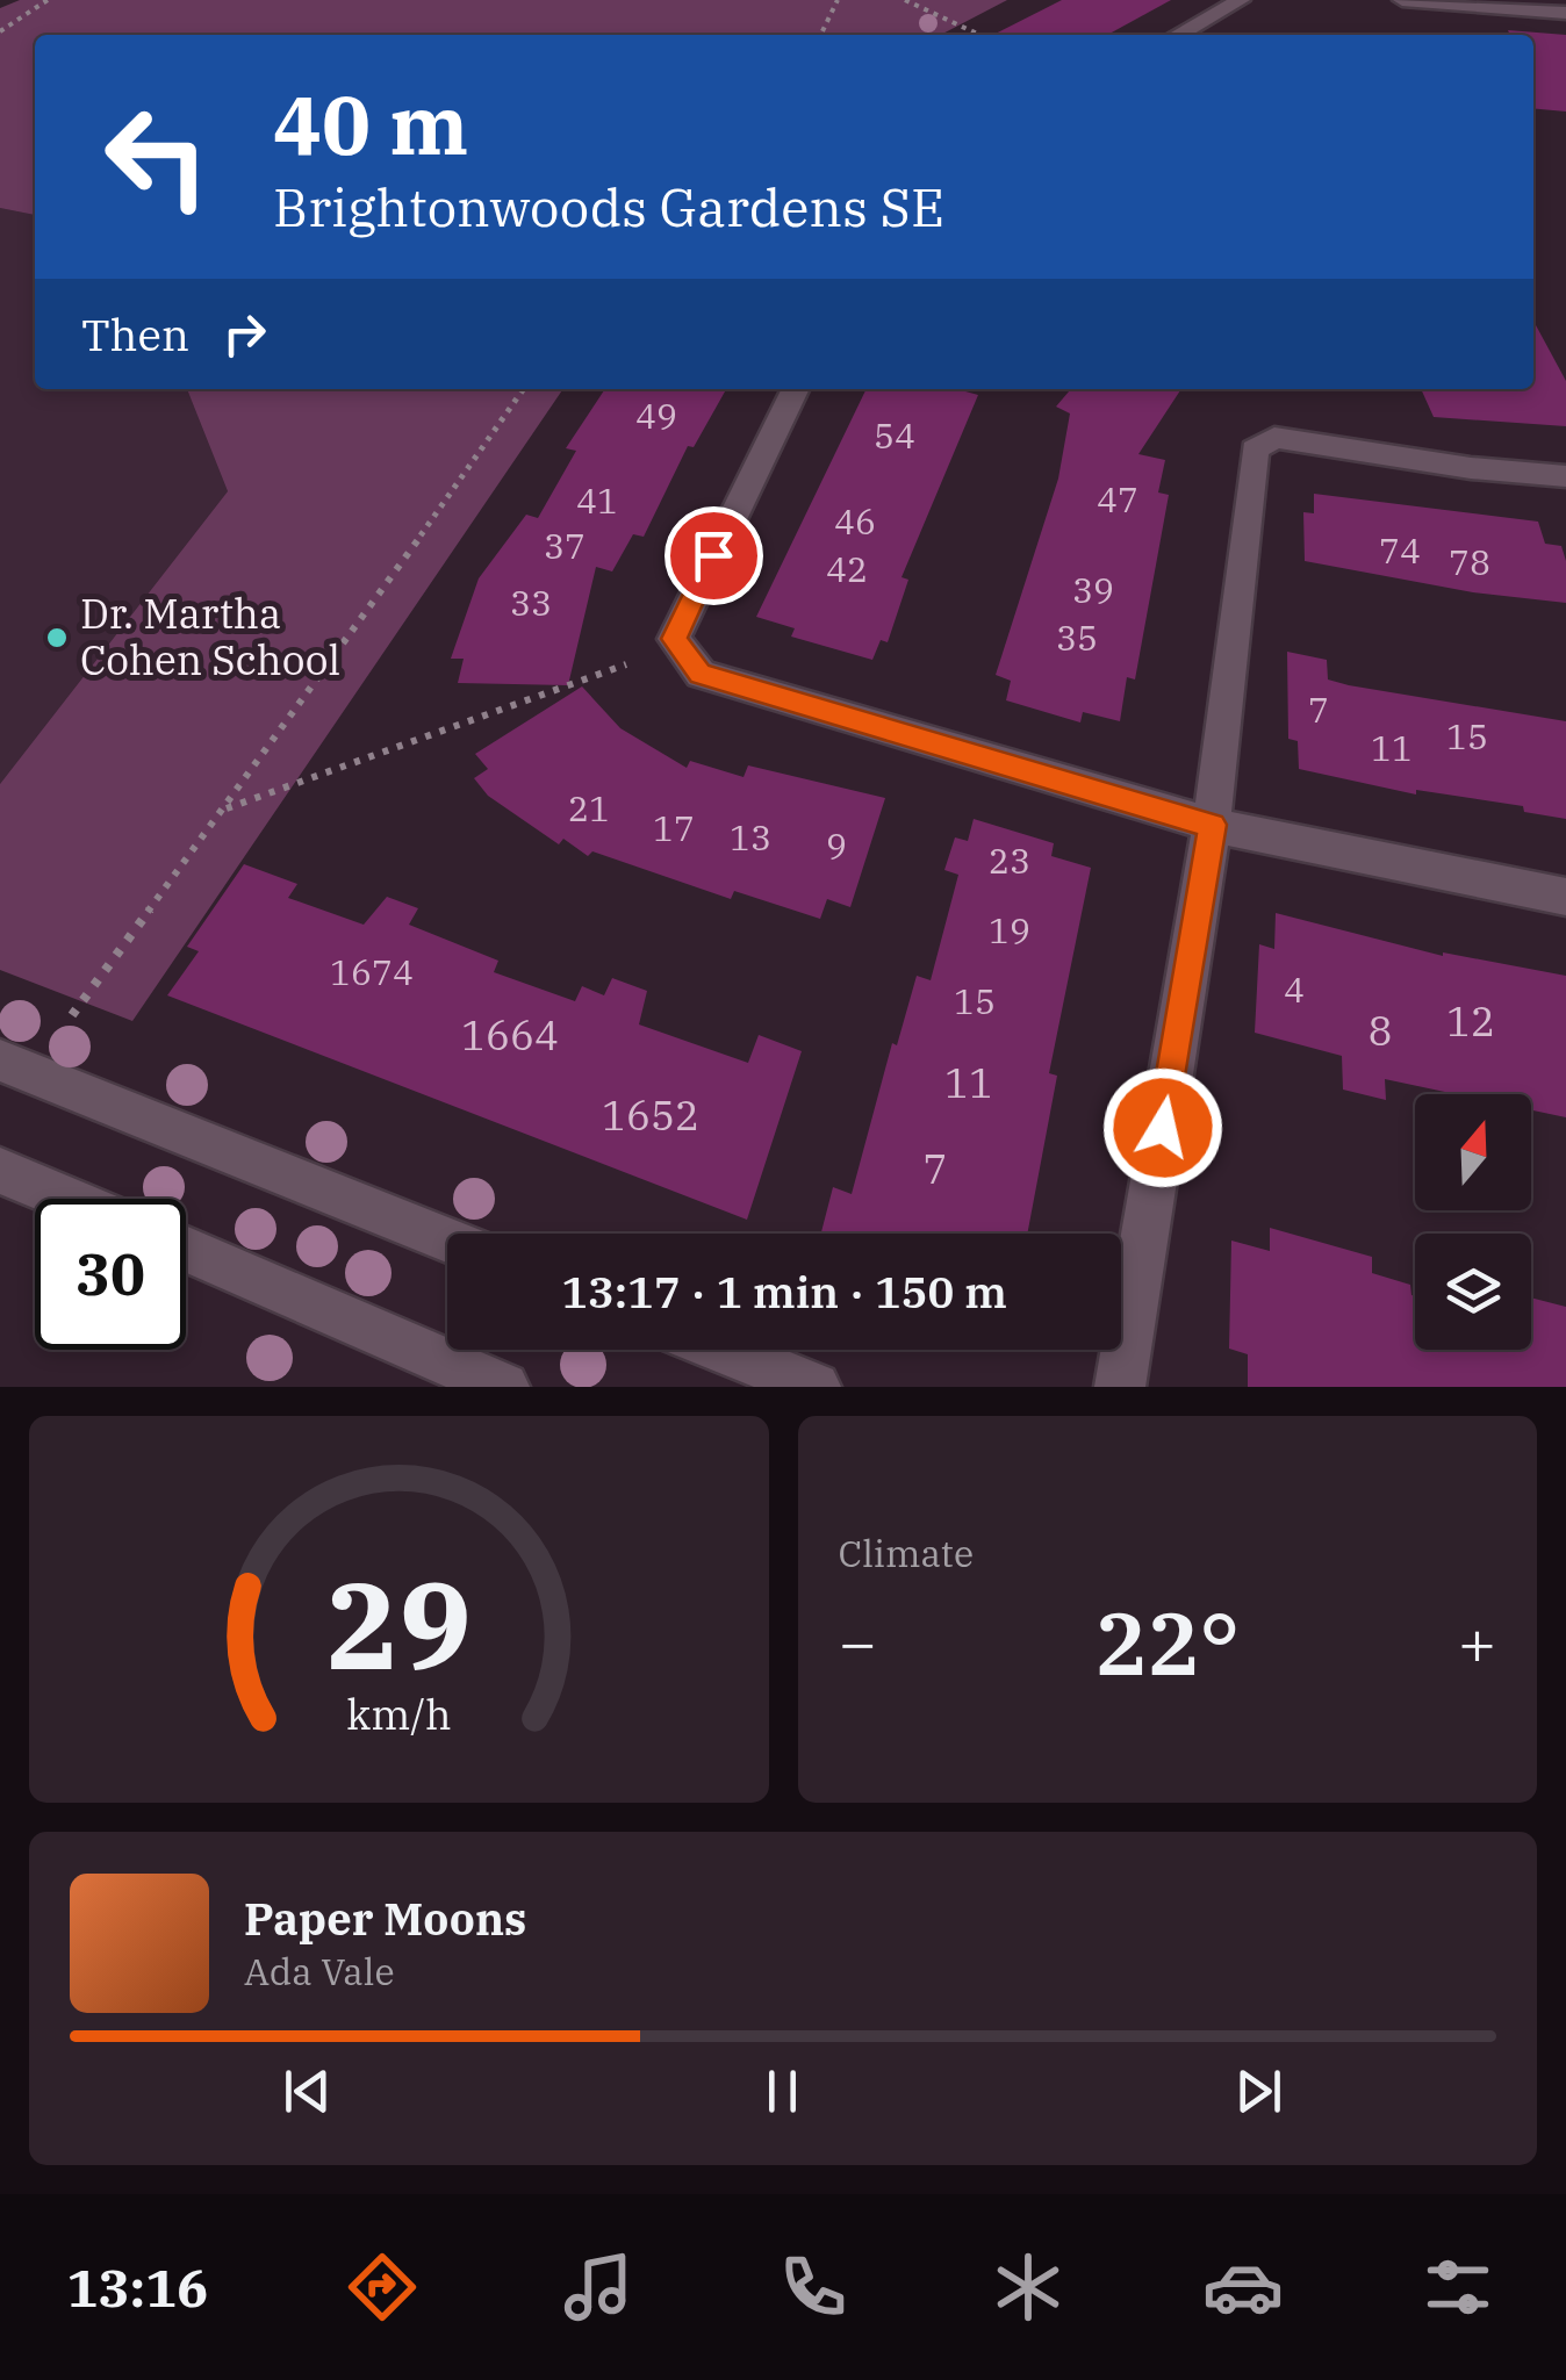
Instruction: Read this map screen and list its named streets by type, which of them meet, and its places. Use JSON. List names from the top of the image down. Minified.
{"places":["Dr. Martha Cohen School"],"house_numbers":["49","54","47","41","46","37","74","78","42","39","33","35","7","15","11","21","17","13","9","23","19","1674","4","15","12","8","1664","11","1652","7"],"north":"top","page":{"turn":["40 m","Brightonwoods Gardens SE"],"then":"Then","limit":"30","trip":"13:17 · 1 min · 150 m","tile":"Climate","heat":["−","22°","+"],"song":["Paper Moons","Ada Vale"],"tabs":"13:16","gauge":["29","km/h"]}}
